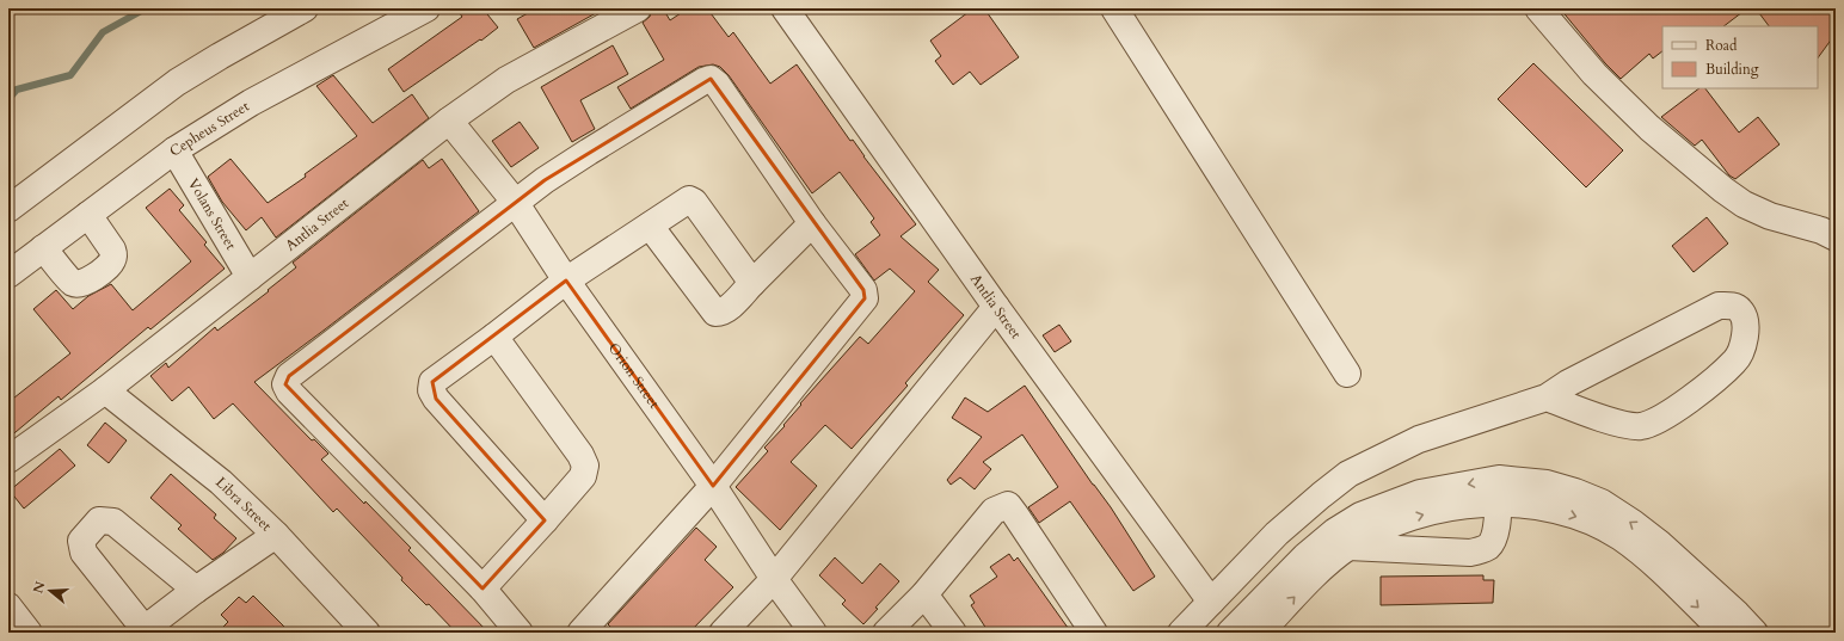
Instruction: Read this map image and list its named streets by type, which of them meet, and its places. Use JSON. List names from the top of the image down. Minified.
{"streets":{"street":["Cepheus Street","Volans Street","Antlia Street","Orion Street","Libra Street"]},"crossings":[["Cepheus Street","Volans Street"],["Volans Street","Antlia Street"],["Antlia Street","Orion Street"],["Antlia Street","Libra Street"]],"legend":["Road","Building"],"north":"left"}
